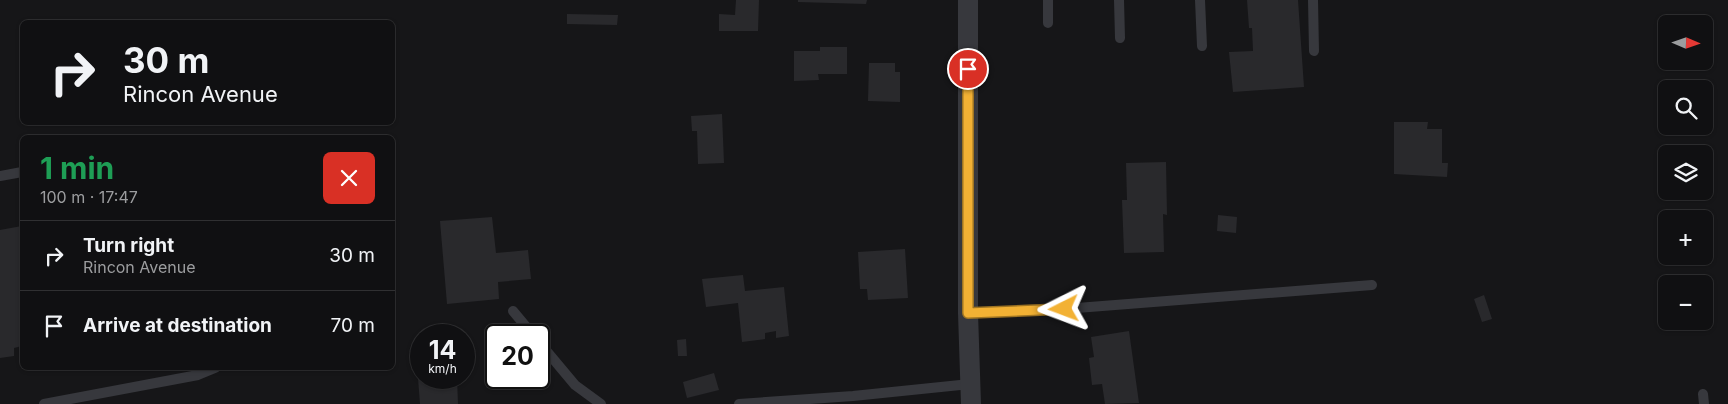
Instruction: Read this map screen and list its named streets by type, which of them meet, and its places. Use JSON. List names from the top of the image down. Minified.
{"north":"right","page":{"map_buttons":["+","−"],"turn":["30 m","Rincon Avenue"],"heading":["1 min","100 m · 17:47"],"list":[{"name":"Turn right","note":"Rincon Avenue","value":"30 m"},{"name":"Arrive at destination","value":"70 m"}],"speed":"14 km/h","limit":"20"}}
